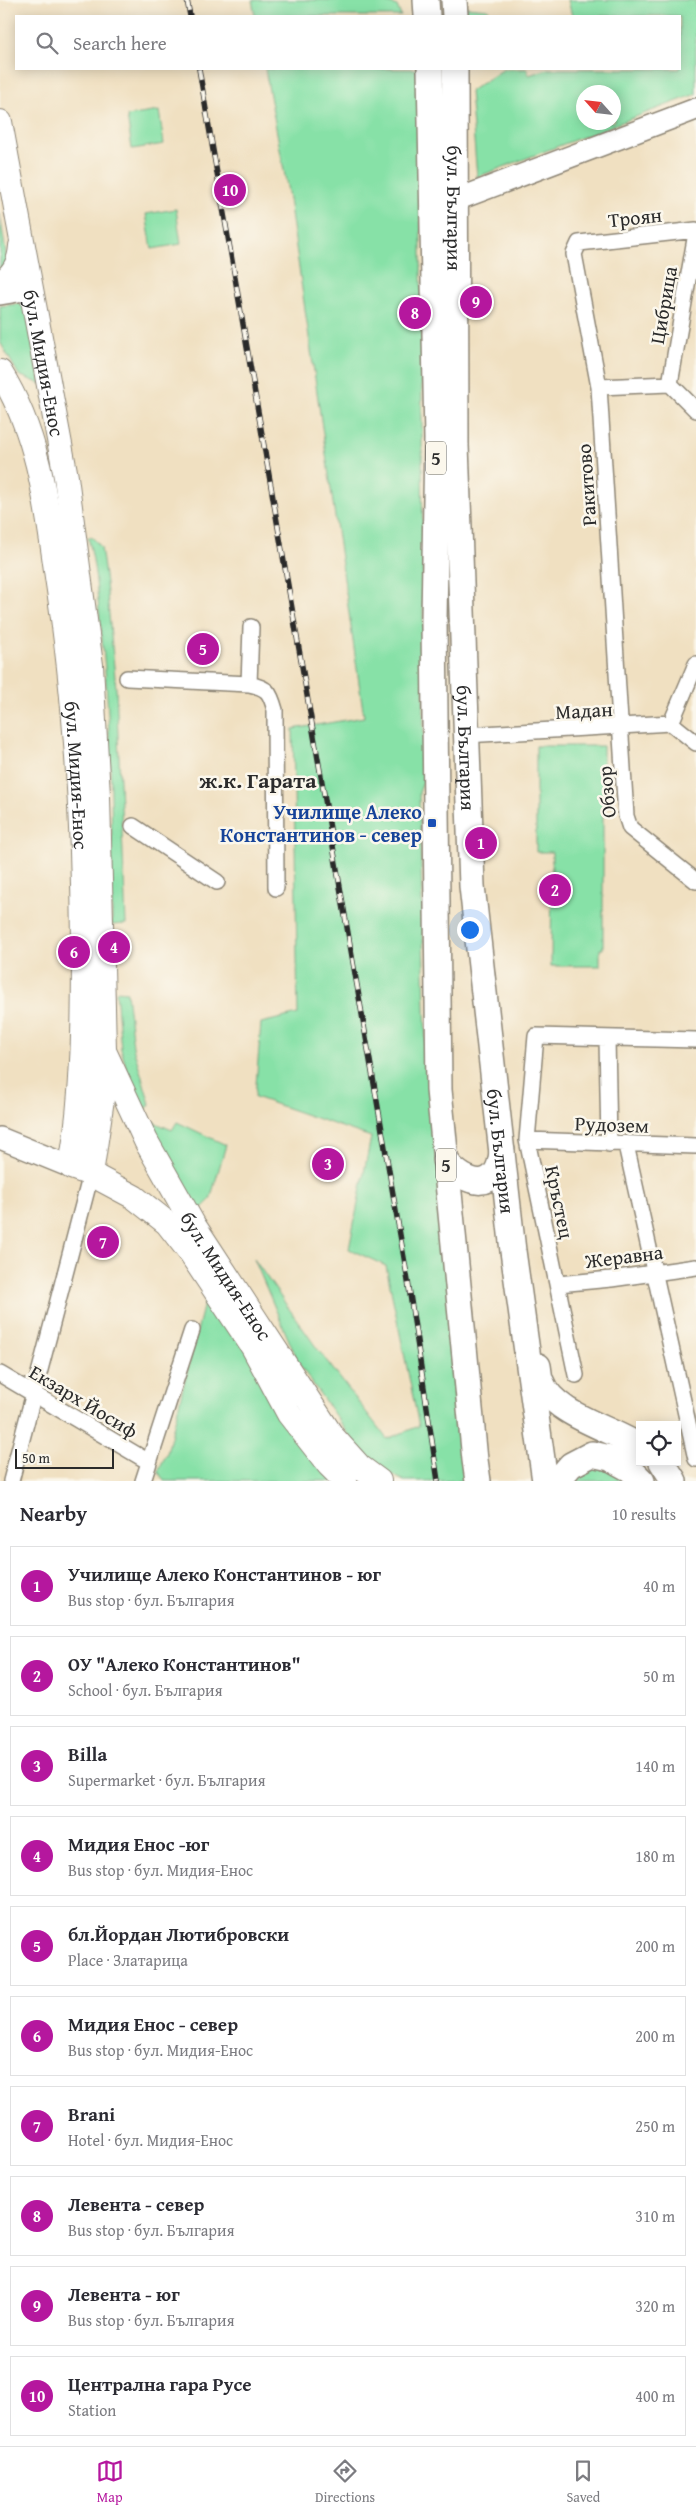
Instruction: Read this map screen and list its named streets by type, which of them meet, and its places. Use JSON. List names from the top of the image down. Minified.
{"streets":{"highway":["бул. България","5"],"main road":["бул. Мидия-Енос"],"street":["Троян","Цибрица","Ракитово","Мадан","Обзор","Рудозем","Кръстец","Жеравна","Екзарх Йосиф"]},"crossings":[["бул. България","Мадан"],["Троян","Цибрица"],["Троян","Ракитово"],["бул. Мидия-Енос","Екзарх Йосиф"],["Ракитово","Мадан"],["Ракитово","Обзор"],["Мадан","Обзор"],["Рудозем","Кръстец"],["Кръстец","Жеравна"]],"districts":["ж.к. Гарата"],"places":{"transit":["Училище Алеко Константинов - север"]},"scale_bar":"50 m","north":"top left","page":{"search":"Search here","pins":["10","9","8","5","1","2","4","6","3","7"],"scale":"50 m","heading":["Nearby","10 results"],"list":[{"mark":"1","name":"Училище Алеко Константинов - юг","note":"Bus stop · бул. България","value":"40 m"},{"mark":"2","name":"ОУ \"Алеко Константинов\"","note":"School · бул. България","value":"50 m"},{"mark":"3","name":"Billa","note":"Supermarket · бул. България","value":"140 m"},{"mark":"4","name":"Мидия Енос -юг","note":"Bus stop · бул. Мидия-Енос","value":"180 m"},{"mark":"5","name":"бл.Йордан Лютибровски","note":"Place · Златарица","value":"200 m"},{"mark":"6","name":"Мидия Енос - север","note":"Bus stop · бул. Мидия-Енос","value":"200 m"},{"mark":"7","name":"Brani","note":"Hotel · бул. Мидия-Енос","value":"250 m"},{"mark":"8","name":"Левента - север","note":"Bus stop · бул. България","value":"310 m"},{"mark":"9","name":"Левента - юг","note":"Bus stop · бул. България","value":"320 m"},{"mark":"10","name":"Централна гара Русе","note":"Station","value":"400 m"}],"nav":["Map","Directions","Saved"]}}
